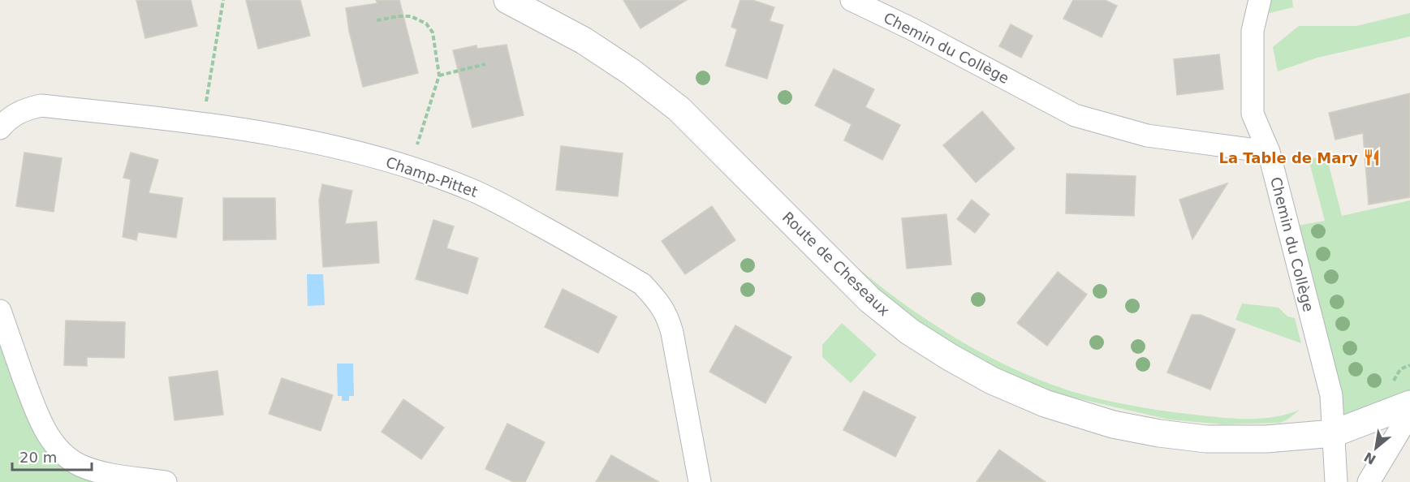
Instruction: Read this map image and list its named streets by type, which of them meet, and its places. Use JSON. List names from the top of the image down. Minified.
{"streets":{"street":["Chemin du Collège","Champ-Pittet","Route de Cheseaux"]},"crossings":[["Chemin du Collège","Route de Cheseaux"]],"places":{"restaurant":["La Table de Mary"]},"scale_bar":"20 m","north":"bottom left"}
